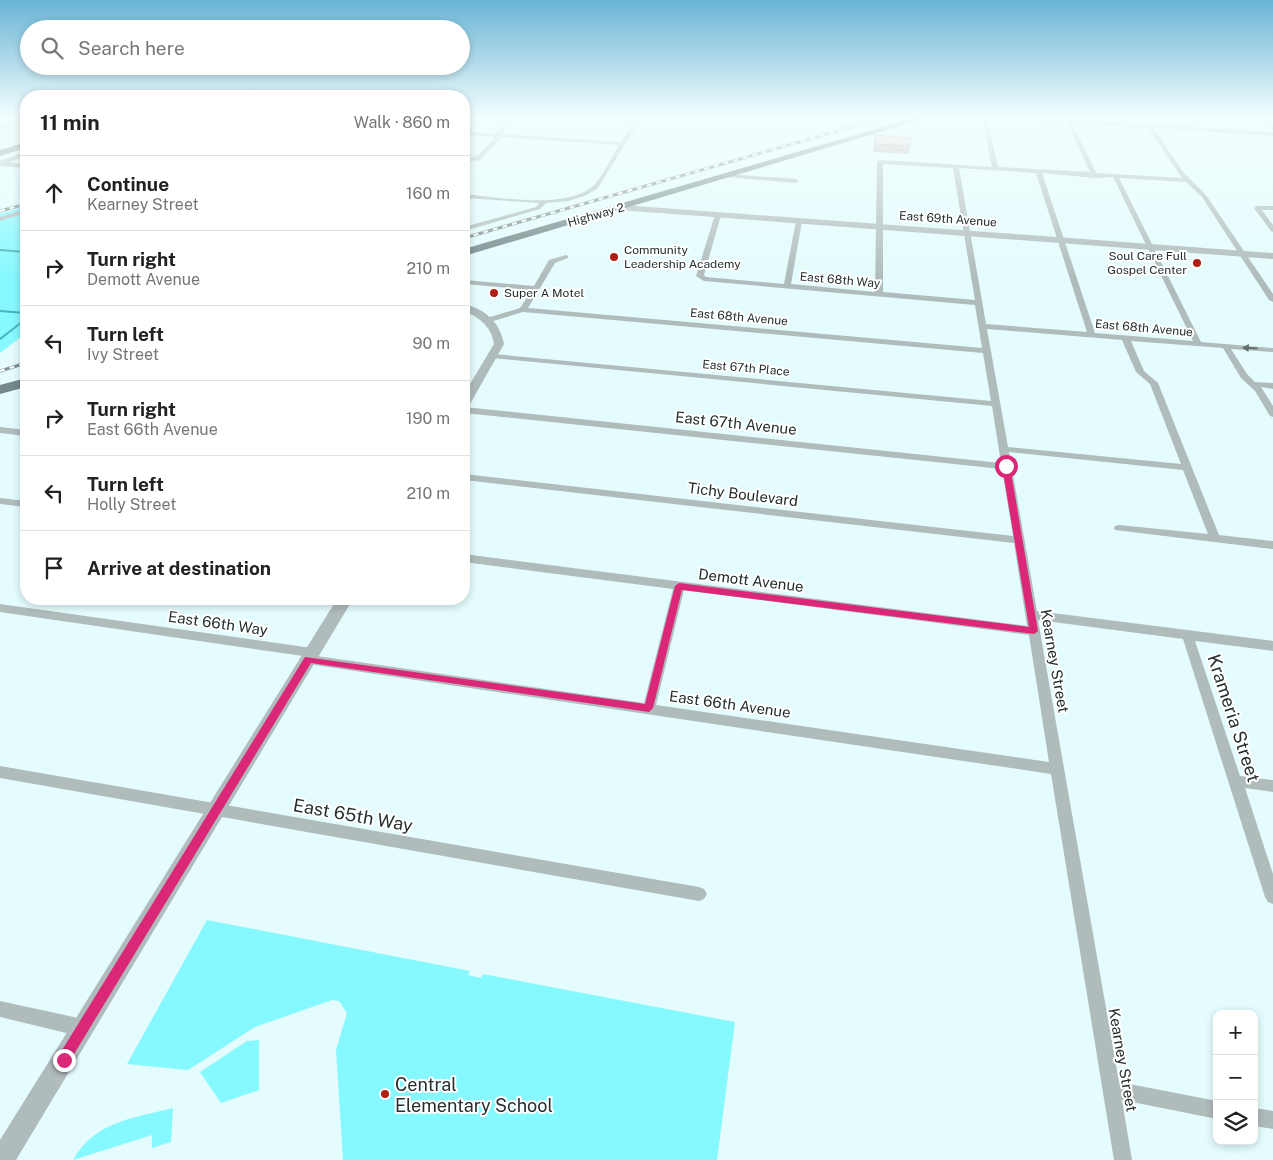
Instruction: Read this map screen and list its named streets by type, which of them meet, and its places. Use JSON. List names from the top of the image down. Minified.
{"streets":{"main road":["Highway 2"],"street":["East 69th Avenue","East 68th Way","East 68th Avenue","East 67th Place","East 67th Avenue","Tichy Boulevard","Demott Avenue","East 66th Way","Kearney Street","East 66th Avenue","Krameria Street","East 65th Way"]},"crossings":[["Highway 2","East 69th Avenue"],["East 69th Avenue","East 68th Way"],["East 69th Avenue","Kearney Street"],["East 68th Way","Kearney Street"],["East 68th Avenue","Kearney Street"],["East 67th Place","Kearney Street"],["East 67th Avenue","Kearney Street"],["Tichy Boulevard","Kearney Street"],["Demott Avenue","Kearney Street"],["East 66th Way","East 66th Avenue"],["Kearney Street","East 66th Avenue"]],"places":["Community Leadership Academy","Soul Care Full Gospel Center","Super A Motel","Central Elementary School"],"page":{"search":"Search here","heading":["11 min","Walk · 860 m"],"list":[["Continue","Kearney Street","160 m"],["Turn right","Demott Avenue","210 m"],["Turn left","Ivy Street","90 m"],["Turn right","East 66th Avenue","190 m"],["Turn left","Holly Street","210 m"],"Arrive at destination"],"map_buttons":["+","−"]}}
